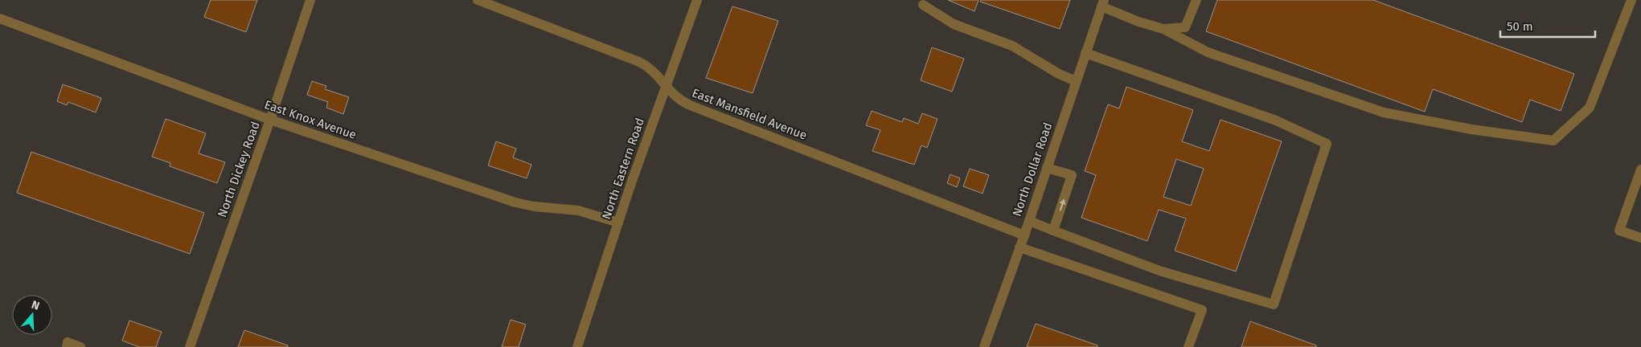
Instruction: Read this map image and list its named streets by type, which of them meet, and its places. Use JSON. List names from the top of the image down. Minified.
{"streets":{"street":["East Mansfield Avenue","East Knox Avenue","North Eastern Road","North Dickey Road","North Dollar Road"]},"crossings":[["East Mansfield Avenue","North Eastern Road"],["East Mansfield Avenue","North Dollar Road"],["East Knox Avenue","North Eastern Road"],["East Knox Avenue","North Dickey Road"]],"scale_bar":"50 m","north":"top"}
